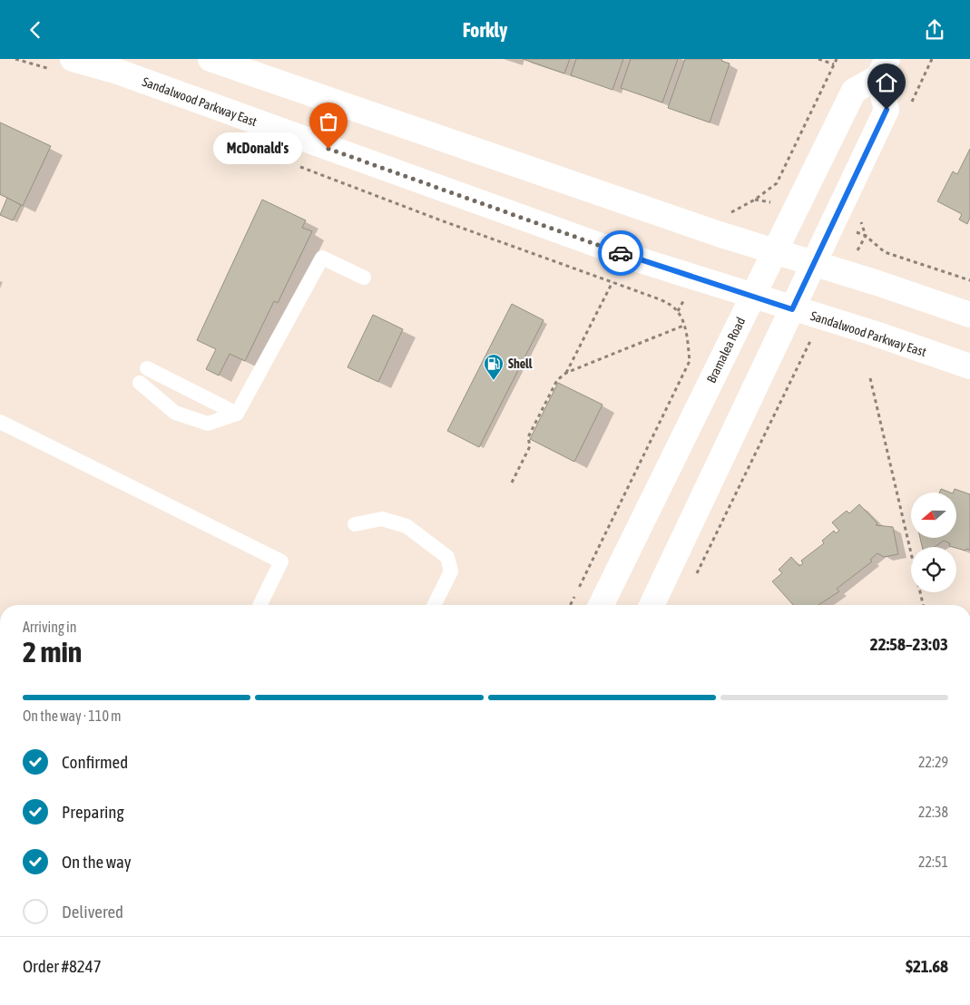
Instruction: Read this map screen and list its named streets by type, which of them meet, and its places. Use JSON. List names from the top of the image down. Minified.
{"streets":{"main road":["Sandalwood Parkway East","Bramalea Road"]},"crossings":[["Sandalwood Parkway East","Bramalea Road"]],"places":{"other":["McDonald's"],"fuel station":["Shell"]},"north":"left","page":{"header":"Forkly","bubble":"McDonald's","heading":["2 min","Arriving in","22:58–23:03"],"panel":["Order #8247","$21.68"],"bar":"On the way · 110 m","list":[["Confirmed","22:29"],["Preparing","22:38"],["On the way","22:51"],"Delivered"]}}
